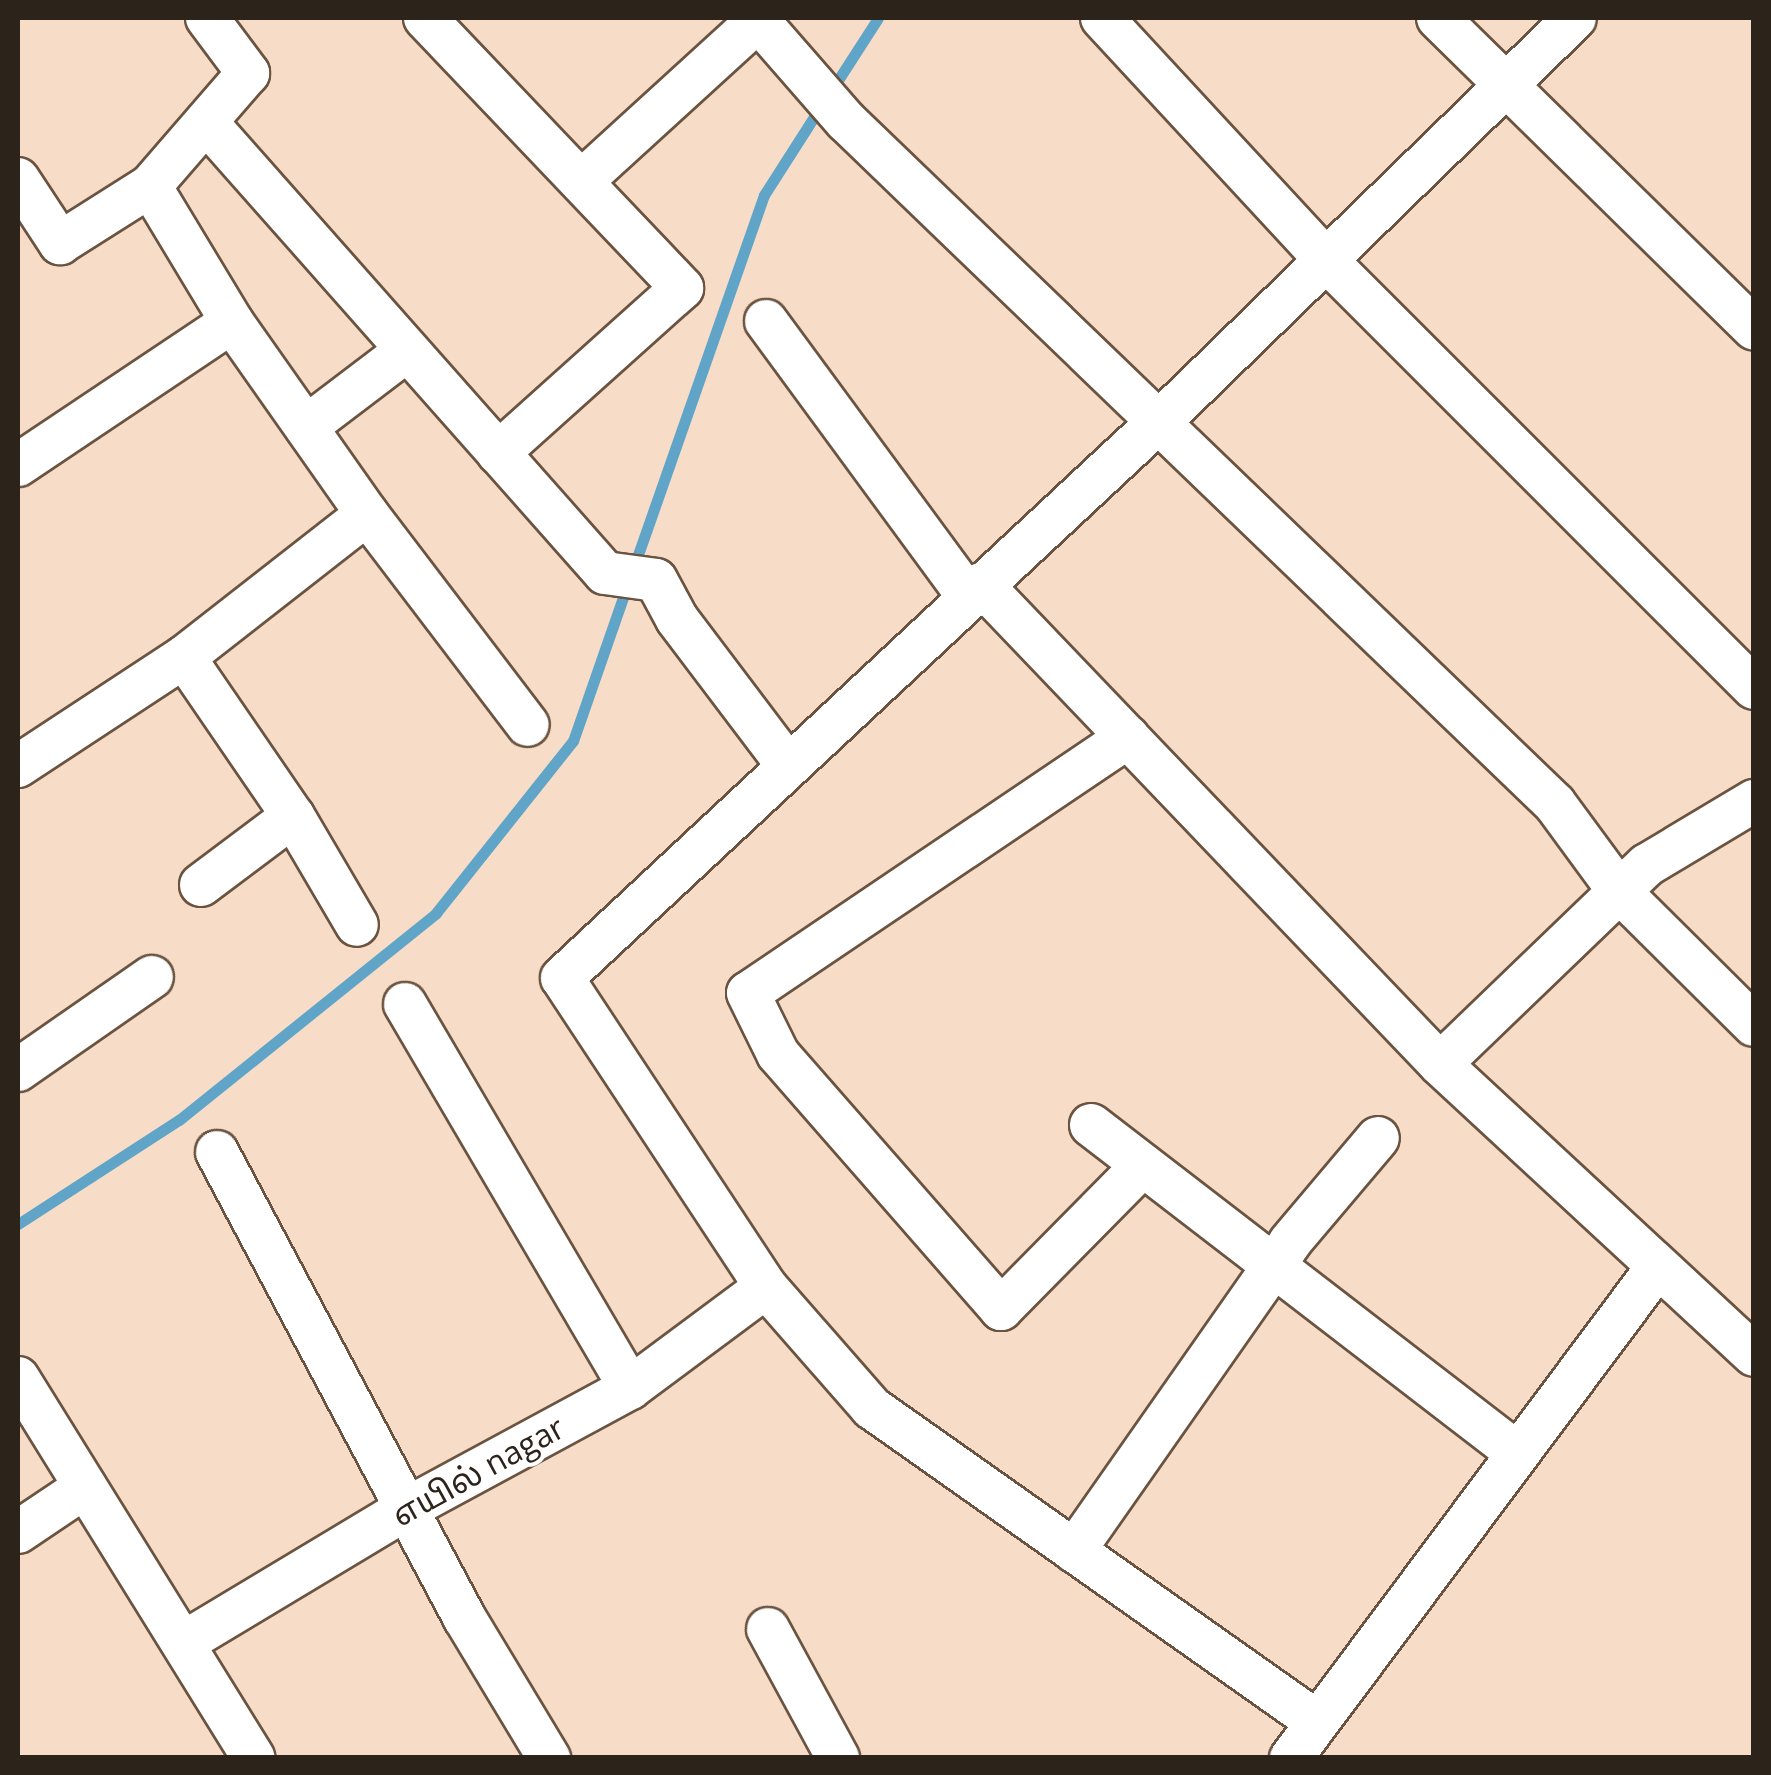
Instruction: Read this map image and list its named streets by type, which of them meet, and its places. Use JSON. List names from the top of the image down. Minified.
{"streets":{"street":["எயில் nagar"]}}
